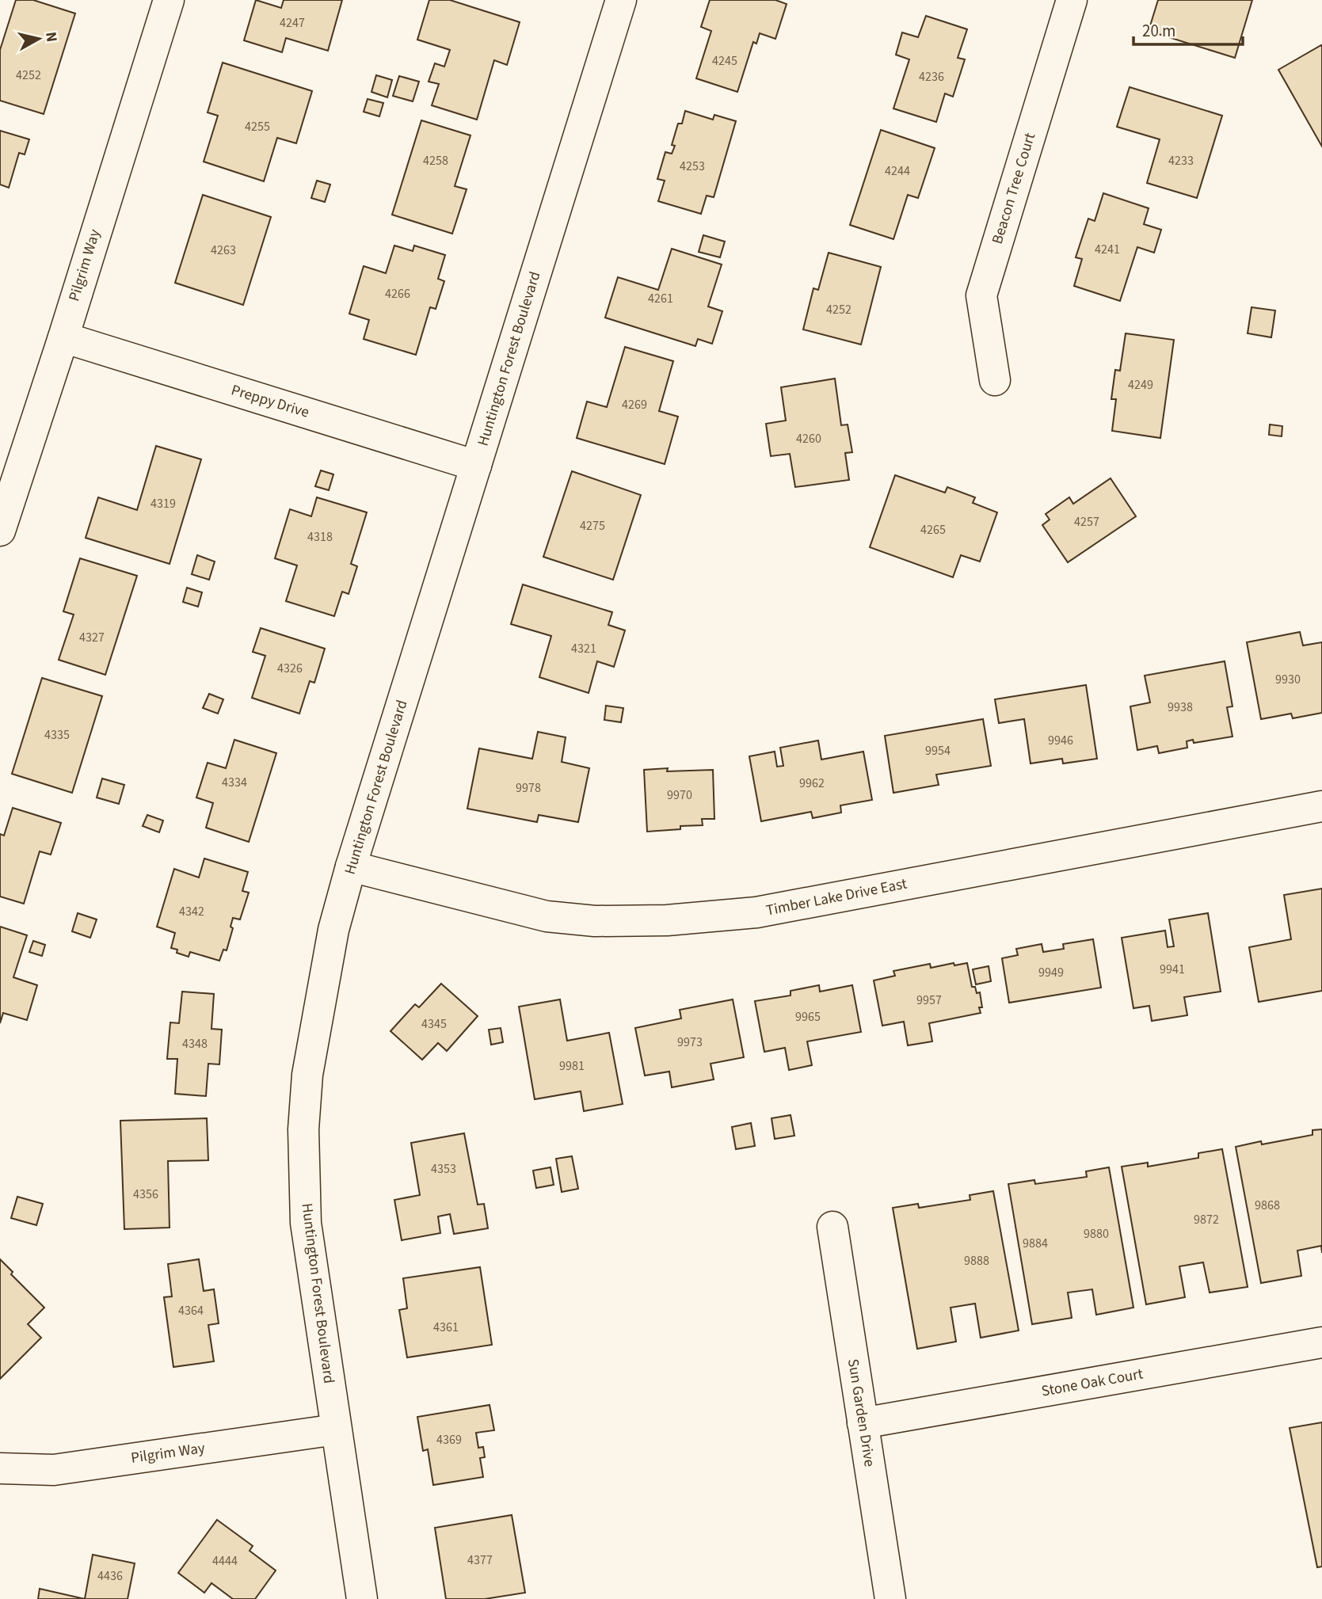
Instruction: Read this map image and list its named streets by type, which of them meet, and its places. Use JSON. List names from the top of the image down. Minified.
{"streets":{"street":["Beacon Tree Court","Pilgrim Way","Huntington Forest Boulevard","Preppy Drive","Timber Lake Drive East","Stone Oak Court","Sun Garden Drive"]},"crossings":[["Pilgrim Way","Huntington Forest Boulevard"],["Pilgrim Way","Preppy Drive"],["Huntington Forest Boulevard","Preppy Drive"],["Huntington Forest Boulevard","Timber Lake Drive East"],["Stone Oak Court","Sun Garden Drive"]],"house_numbers":["4247","4245","4252","4236","4255","4258","4233","4253","4244","4241","4263","4266","4261","4252","4249","4269","4260","4319","4257","4275","4265","4318","4327","4321","4326","9930","9938","4335","9946","9954","4334","9962","9978","9970","4342","9941","9949","9957","9965","4345","9973","4348","9981","4353","4356","9868","9872","9880","9884","9888","4364","4361","4369","4377","4444","4436"],"scale_bar":"20 m","north":"right"}
